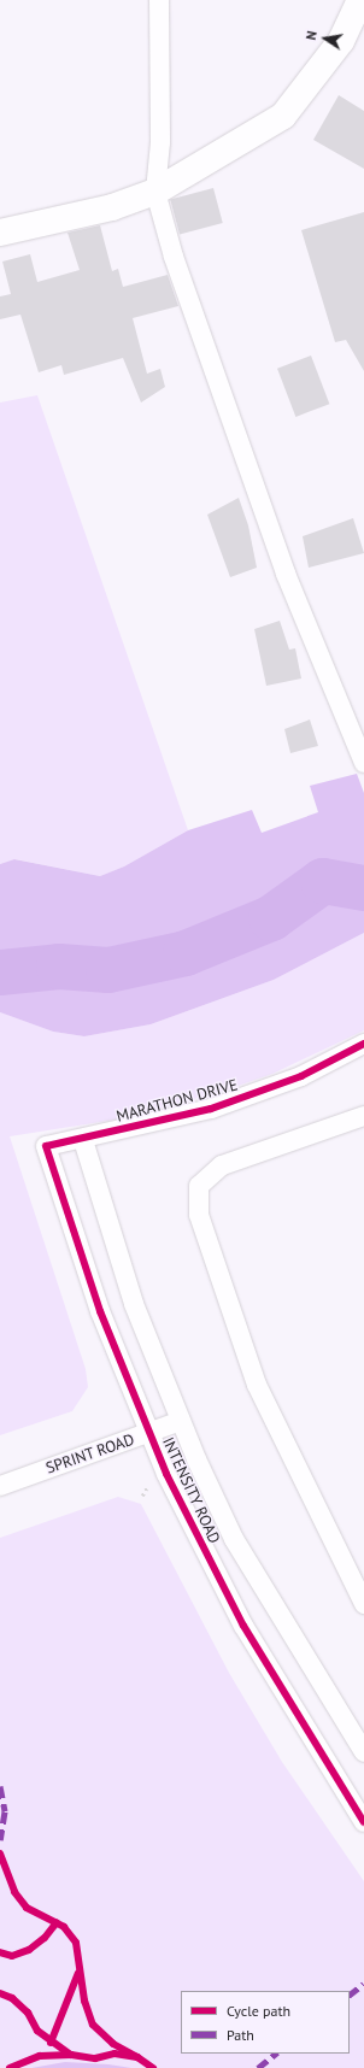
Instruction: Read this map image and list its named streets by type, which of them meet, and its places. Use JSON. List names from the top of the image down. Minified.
{"streets":{"street":["MARATHON DRIVE","SPRINT ROAD","INTENSITY ROAD"]},"crossings":[["MARATHON DRIVE","INTENSITY ROAD"],["SPRINT ROAD","INTENSITY ROAD"]],"legend":["Cycle path","Path"],"north":"left"}
